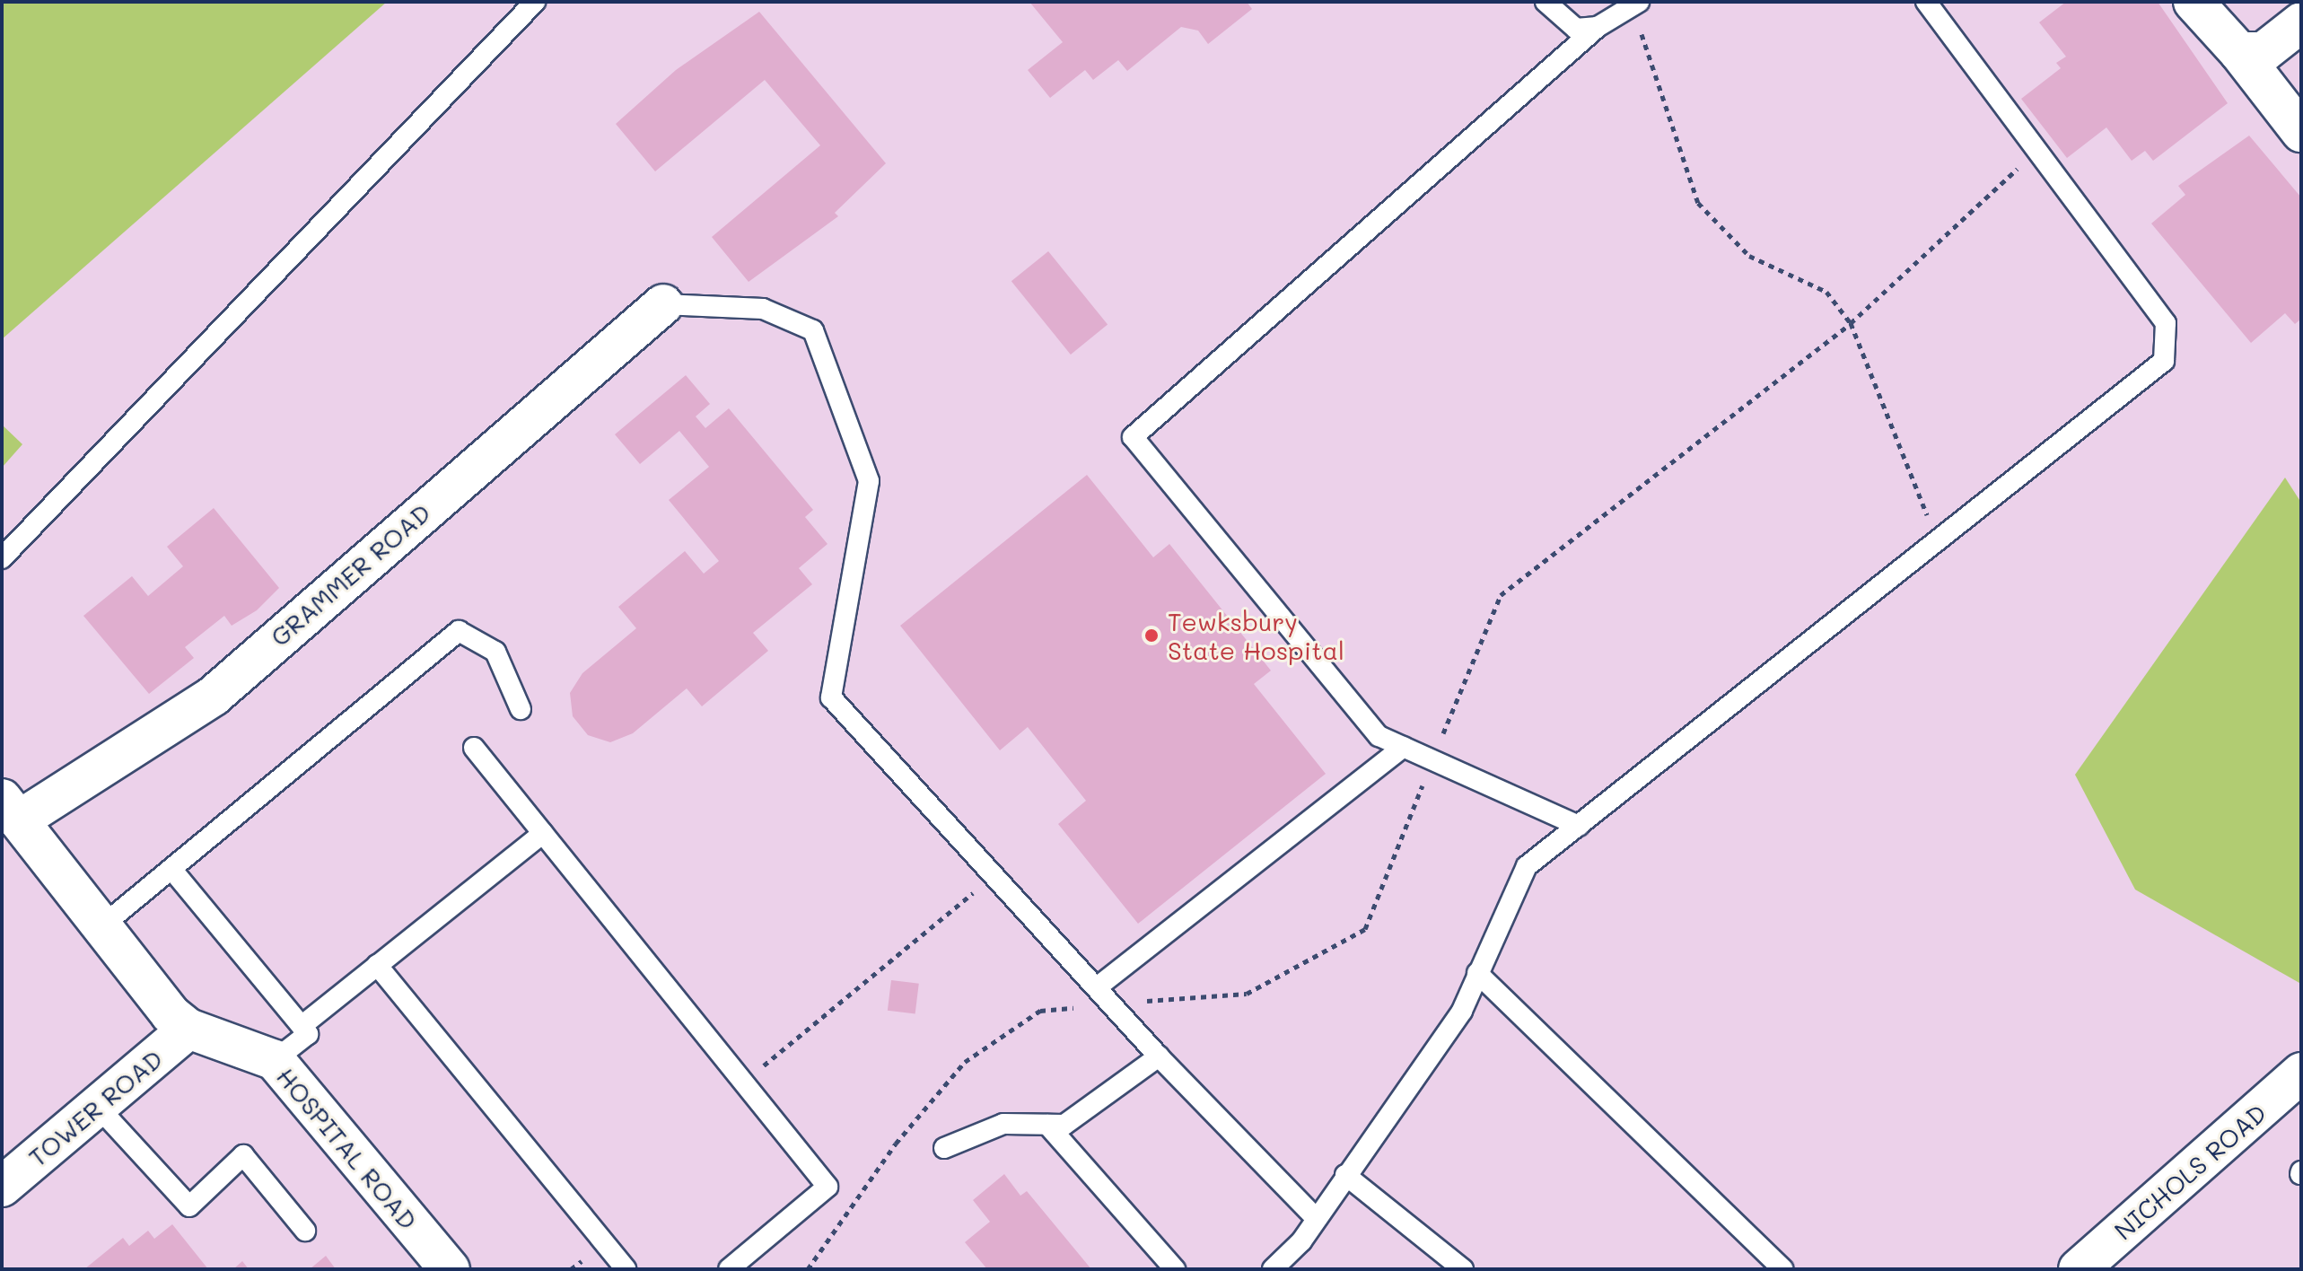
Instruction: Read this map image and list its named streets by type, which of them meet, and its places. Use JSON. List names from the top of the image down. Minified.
{"streets":{"street":["GRAMMER ROAD","TOWER ROAD","HOSPITAL ROAD","NICHOLS ROAD"]},"crossings":[["GRAMMER ROAD","HOSPITAL ROAD"],["TOWER ROAD","HOSPITAL ROAD"]],"places":["Tewksbury State Hospital"]}
